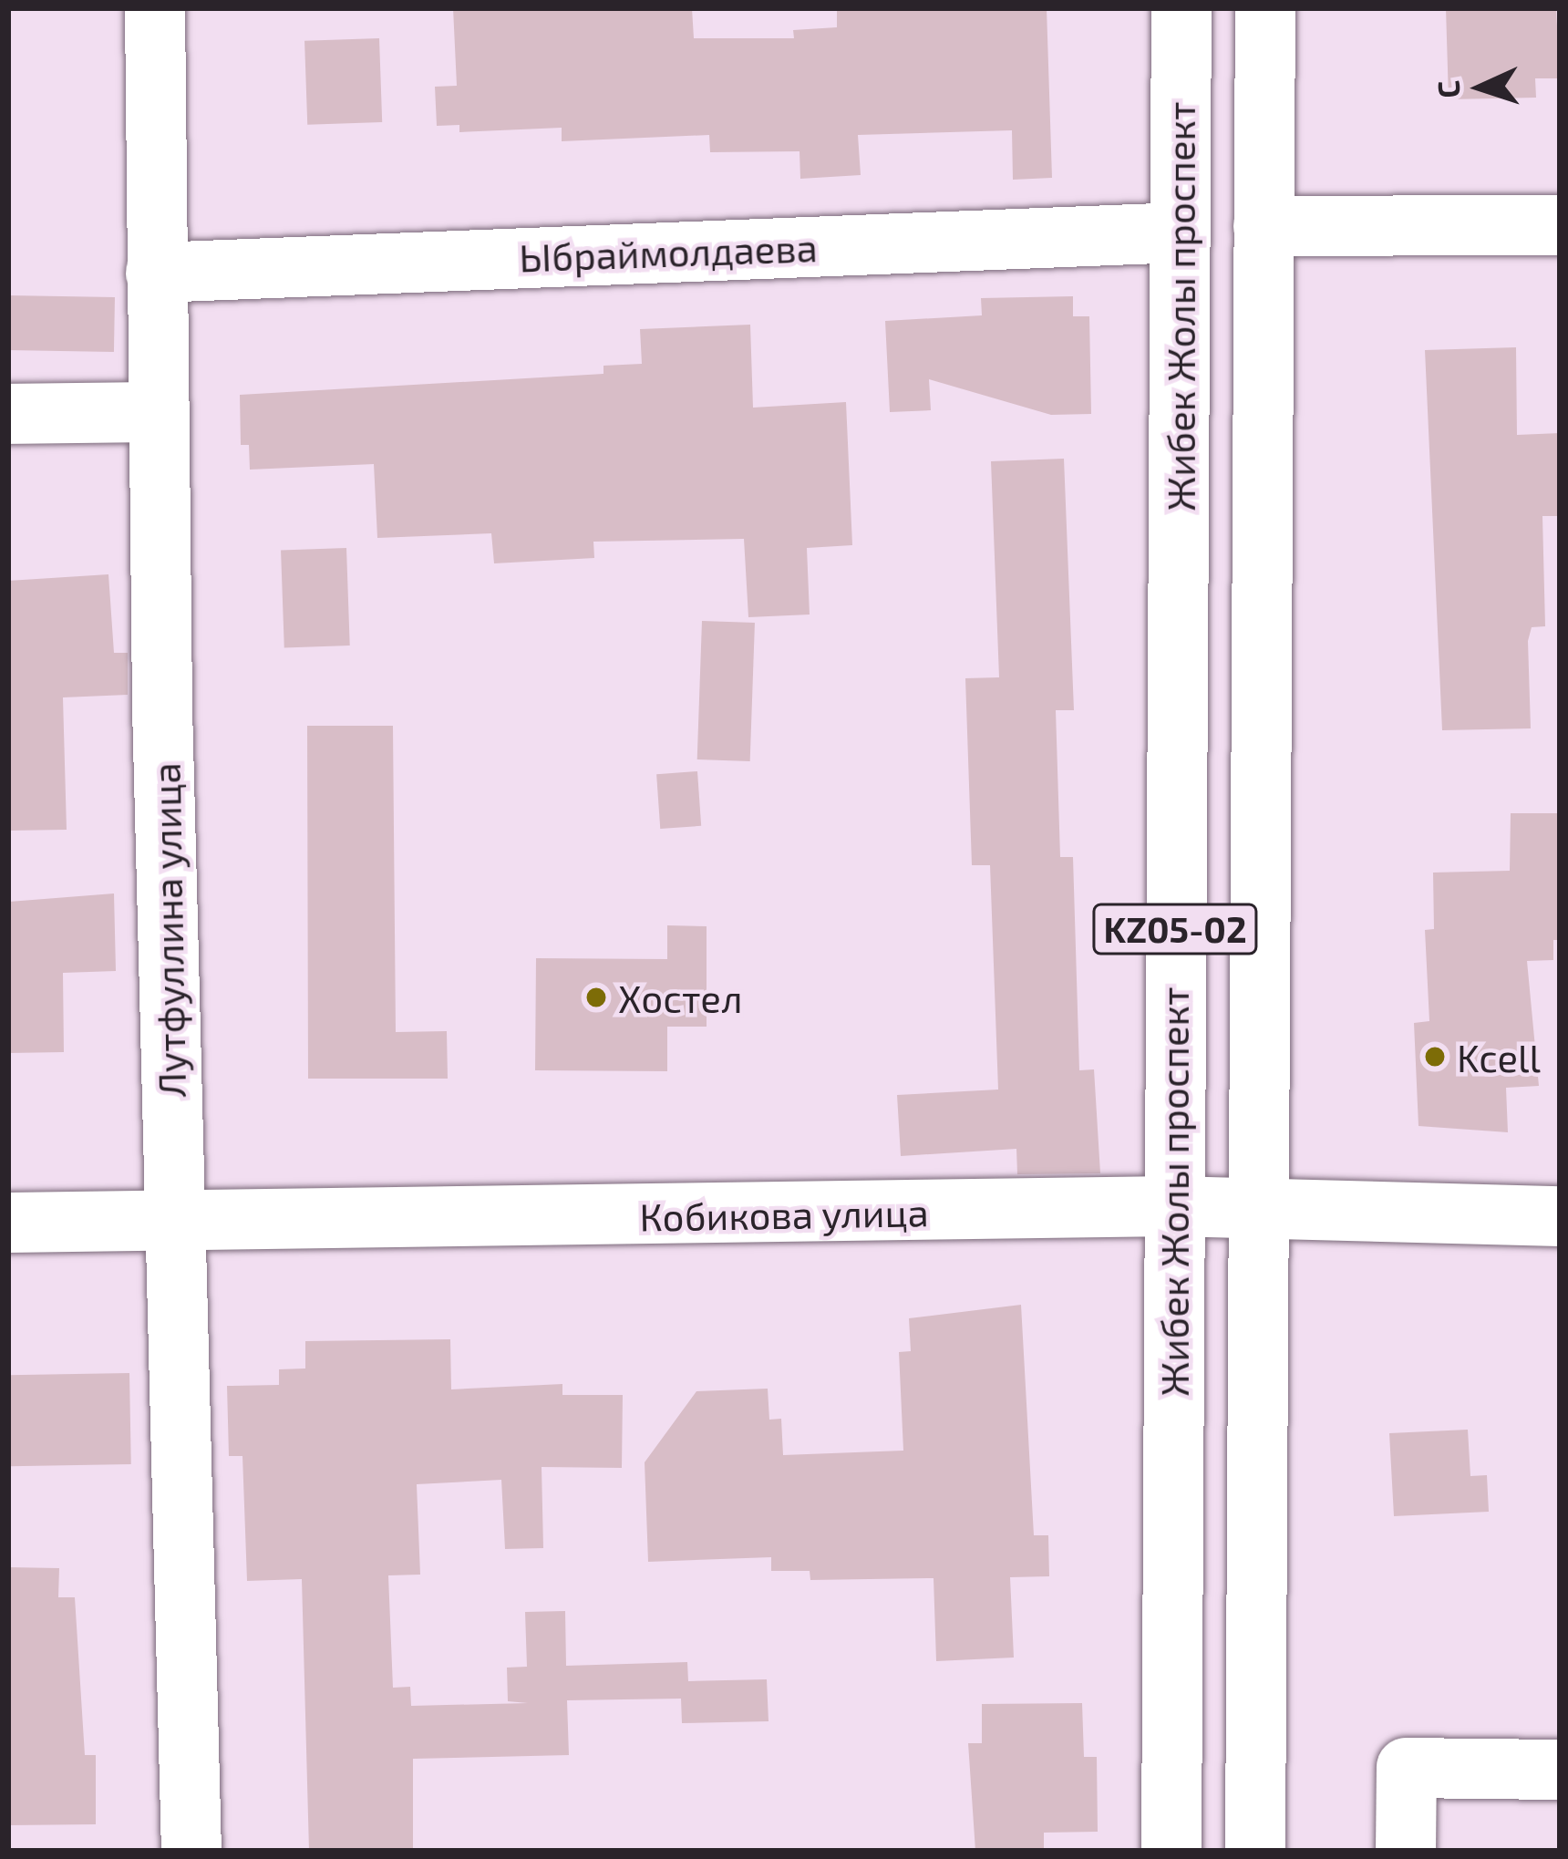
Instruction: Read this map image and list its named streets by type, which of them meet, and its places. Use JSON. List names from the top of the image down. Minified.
{"streets":{"main road":["Ыбраймолдаева","Жибек Жолы проспект","KZ05-02","Лутфуллина улица","Кобикова улица"]},"crossings":[["Ыбраймолдаева","Жибек Жолы проспект"],["Ыбраймолдаева","Лутфуллина улица"],["Жибек Жолы проспект","Кобикова улица"],["Лутфуллина улица","Кобикова улица"]],"places":["Хостел","Kcell"],"north":"left"}
